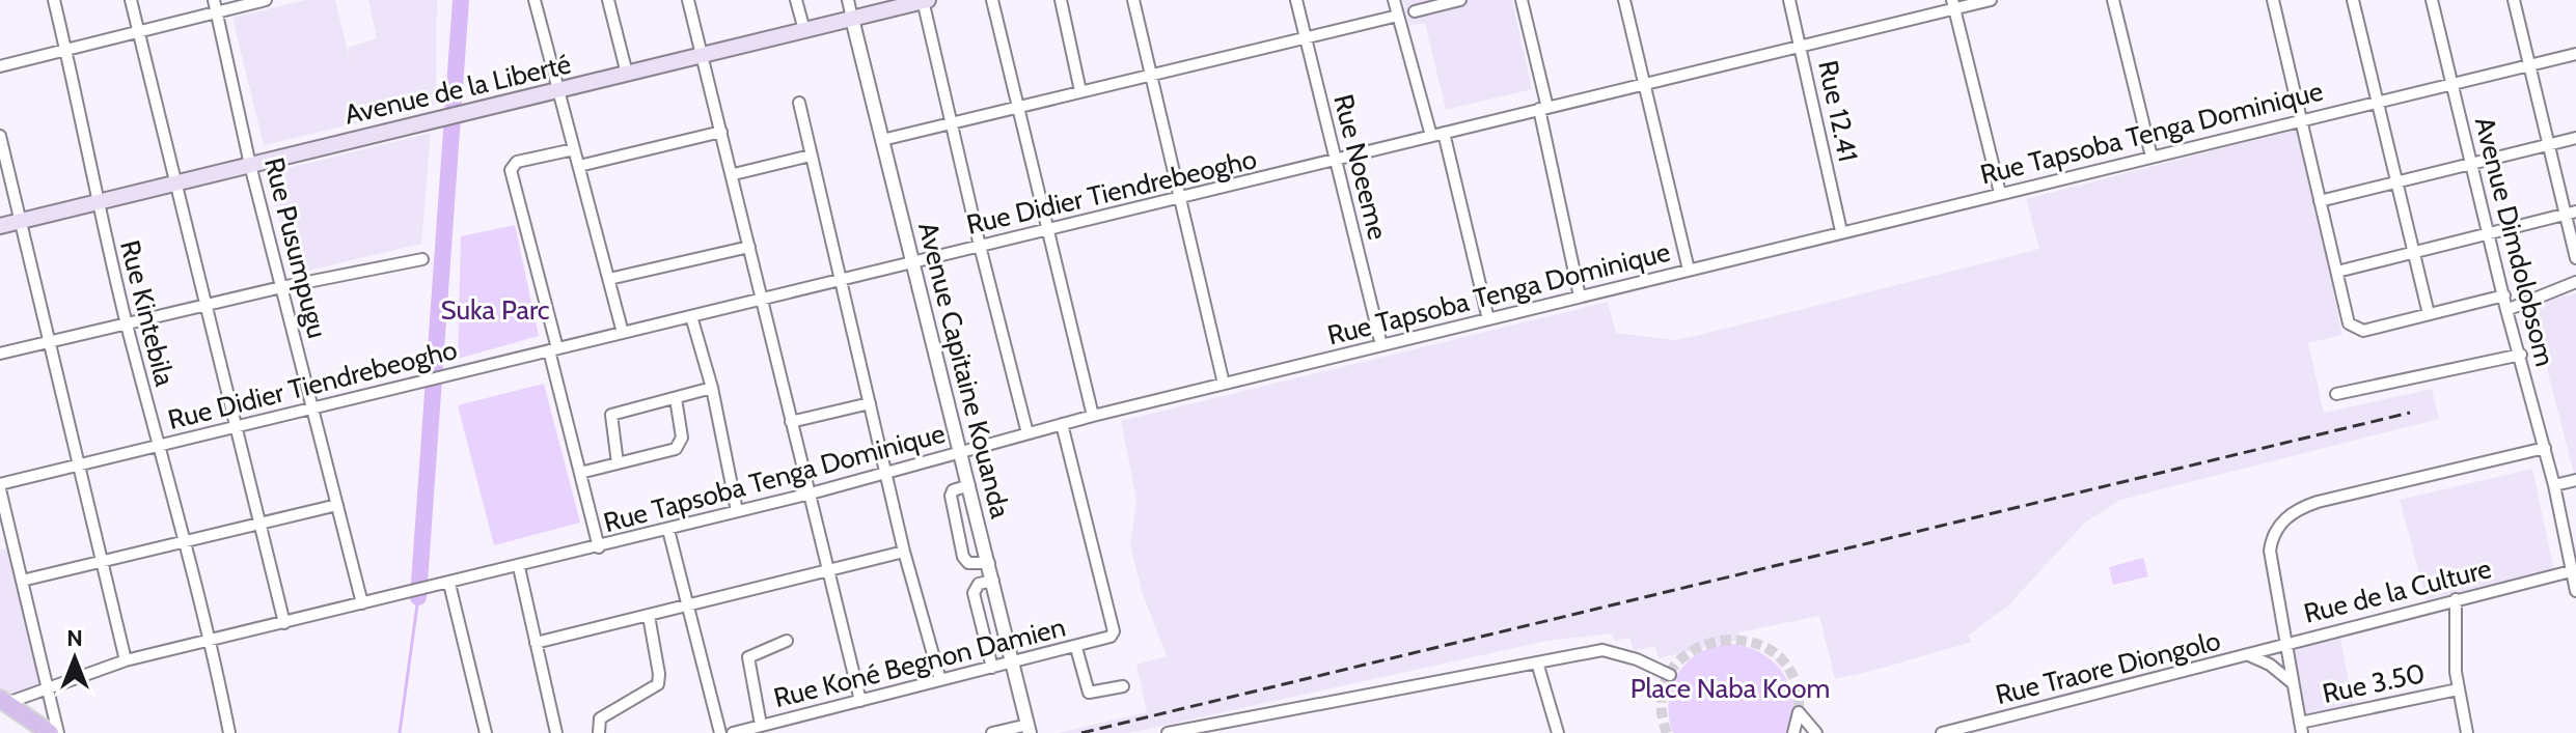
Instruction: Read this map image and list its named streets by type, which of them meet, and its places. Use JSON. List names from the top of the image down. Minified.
{"streets":{"main road":["Avenue de la Liberté"],"street":["Rue 12.41","Rue Tapsoba Tenga Dominique","Rue Noeeme","Rue Didier Tiendrebeogho","Avenue Dimdolobsom","Rue Pusumpugu","Rue Kintebila","Avenue Capitaine Kouanda","Rue de la Culture","Rue Koné Begnon Damien","Rue Traore Diongolo","Rue 3.50"]},"crossings":[["Avenue de la Liberté","Rue Pusumpugu"],["Avenue de la Liberté","Rue Kintebila"],["Avenue de la Liberté","Avenue Capitaine Kouanda"],["Rue 12.41","Rue Tapsoba Tenga Dominique"],["Rue 12.41","Rue Didier Tiendrebeogho"],["Rue Tapsoba Tenga Dominique","Rue Noeeme"],["Rue Tapsoba Tenga Dominique","Avenue Dimdolobsom"],["Rue Tapsoba Tenga Dominique","Rue Pusumpugu"],["Rue Tapsoba Tenga Dominique","Rue Kintebila"],["Rue Tapsoba Tenga Dominique","Avenue Capitaine Kouanda"],["Rue Tapsoba Tenga Dominique","Rue Koné Begnon Damien"],["Rue Noeeme","Rue Didier Tiendrebeogho"],["Rue Didier Tiendrebeogho","Rue Pusumpugu"],["Rue Didier Tiendrebeogho","Rue Kintebila"],["Rue Didier Tiendrebeogho","Avenue Capitaine Kouanda"],["Avenue Dimdolobsom","Rue de la Culture"],["Avenue Capitaine Kouanda","Rue Koné Begnon Damien"],["Rue de la Culture","Rue Traore Diongolo"]],"parks":["Suka Parc","Place Naba Koom"],"north":"top"}
